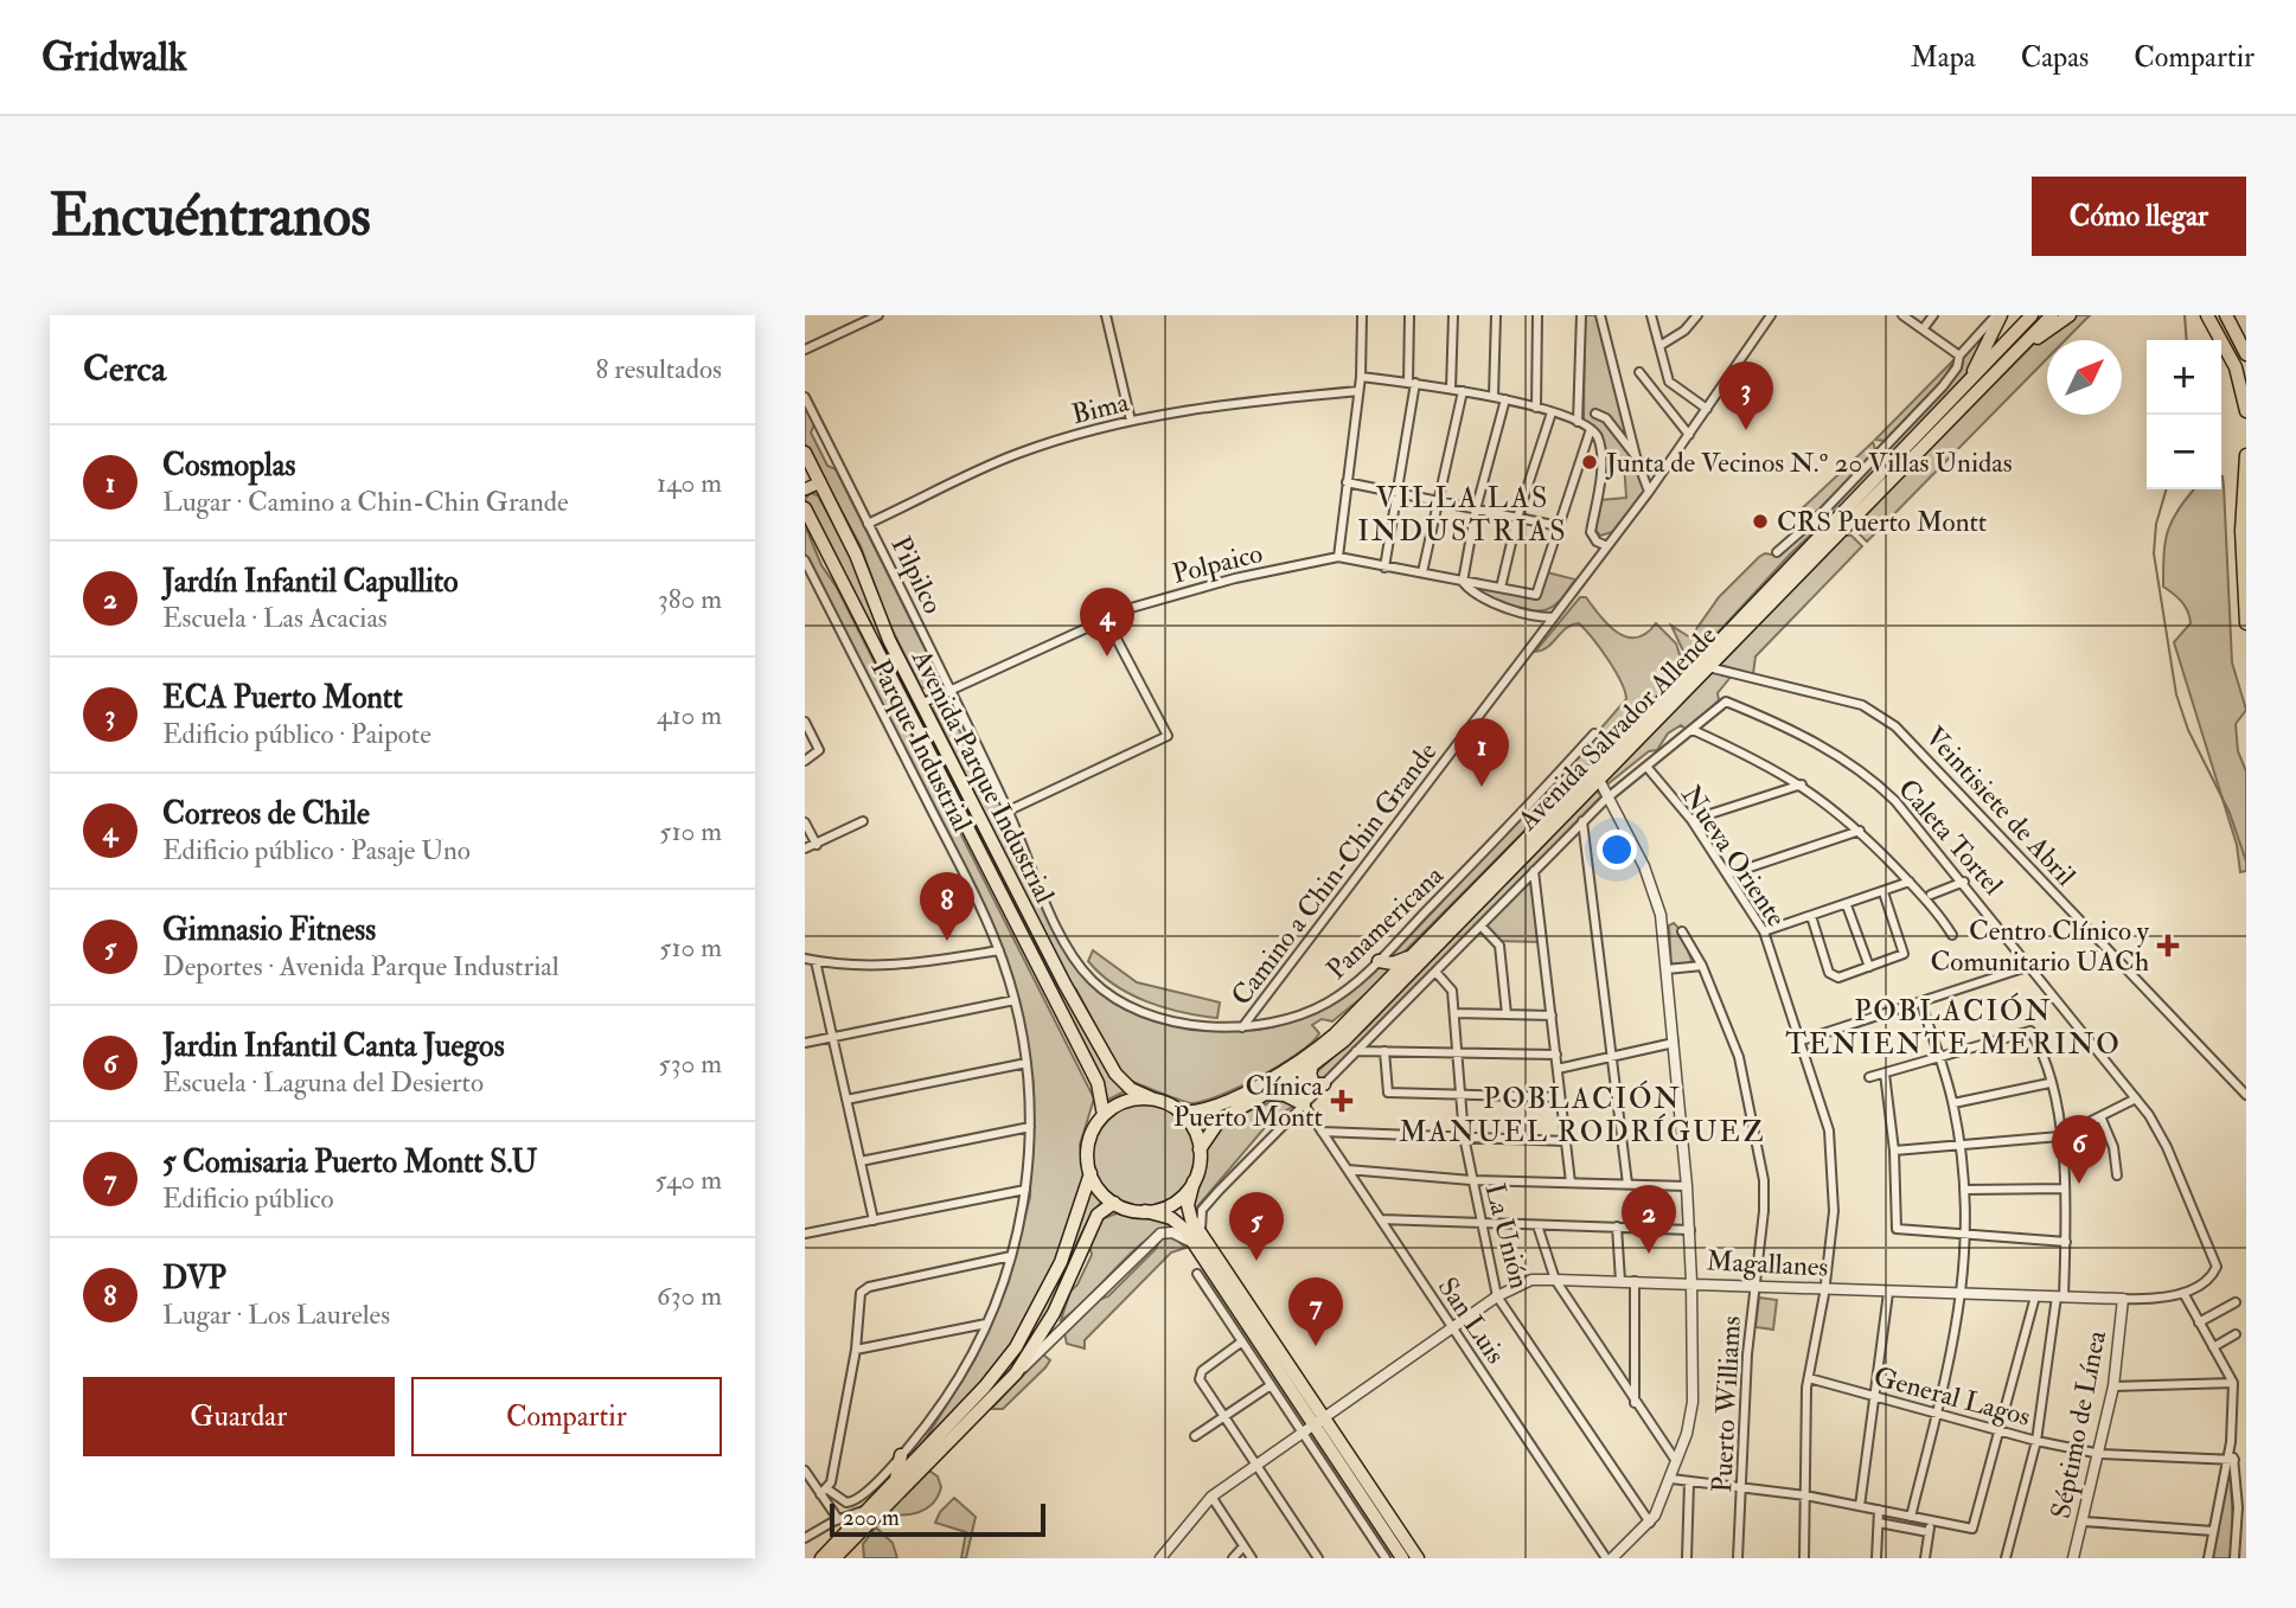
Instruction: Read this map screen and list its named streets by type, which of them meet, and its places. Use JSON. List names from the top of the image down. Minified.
{"streets":{"main road":["Avenida Salvador Allende","Avenida Parque Industrial"],"street":["Bima","Polpaico","Pilpilco","Parque Industrial","Veintisiete de Abril","Caleta Tortel","Nueva Oriente","Camino a Chin-Chin Grande","Panamericana","La Unión","Magallanes","San Luis","General Lagos","Puerto Williams","Séptimo de Línea"]},"crossings":[["Bima","Pilpilco"],["Polpaico","Pilpilco"],["Polpaico","Avenida Parque Industrial"],["Pilpilco","Panamericana"],["Avenida Salvador Allende","Avenida Parque Industrial"],["Avenida Salvador Allende","Veintisiete de Abril"],["Caleta Tortel","Nueva Oriente"],["Caleta Tortel","Magallanes"],["Nueva Oriente","Magallanes"],["Nueva Oriente","General Lagos"],["Camino a Chin-Chin Grande","Panamericana"],["La Unión","Magallanes"],["Magallanes","San Luis"],["Magallanes","Puerto Williams"],["Magallanes","Séptimo de Línea"],["General Lagos","Séptimo de Línea"]],"districts":["VILLA LAS INDUSTRIAS","POBLACIÓN TENIENTE MERINO","POBLACIÓN MANUEL RODRÍGUEZ"],"places":{"other":["Junta de Vecinos N.º 20 Villas Unidas","CRS Puerto Montt"],"health":["Centro Clínico y Comunitario UACh","Clínica Puerto Montt"]},"scale_bar":"200 m","north":"top right","page":{"header":"Gridwalk","nav":["Mapa","Capas","Compartir"],"buttons":["Cómo llegar",["Guardar","Compartir"]],"title":"Encuéntranos","heading":["Cerca","8 resultados"],"map_buttons":["+","−"],"pins":["3","4","1","8","6","2","5","7"],"list":[{"mark":"1","name":"Cosmoplas","note":"Lugar · Camino a Chin-Chin Grande","value":"140 m"},{"mark":"2","name":"Jardín Infantil Capullito","note":"Escuela · Las Acacias","value":"380 m"},{"mark":"3","name":"ECA Puerto Montt","note":"Edificio público · Paipote","value":"410 m"},{"mark":"4","name":"Correos de Chile","note":"Edificio público · Pasaje Uno","value":"510 m"},{"mark":"5","name":"Gimnasio Fitness","note":"Deportes · Avenida Parque Industrial","value":"510 m"},{"mark":"6","name":"Jardin Infantil Canta Juegos","note":"Escuela · Laguna del Desierto","value":"530 m"},{"mark":"7","name":"5 Comisaria Puerto Montt S.U","note":"Edificio público","value":"540 m"},{"mark":"8","name":"DVP","note":"Lugar · Los Laureles","value":"630 m"}],"scale":"200 m"}}
